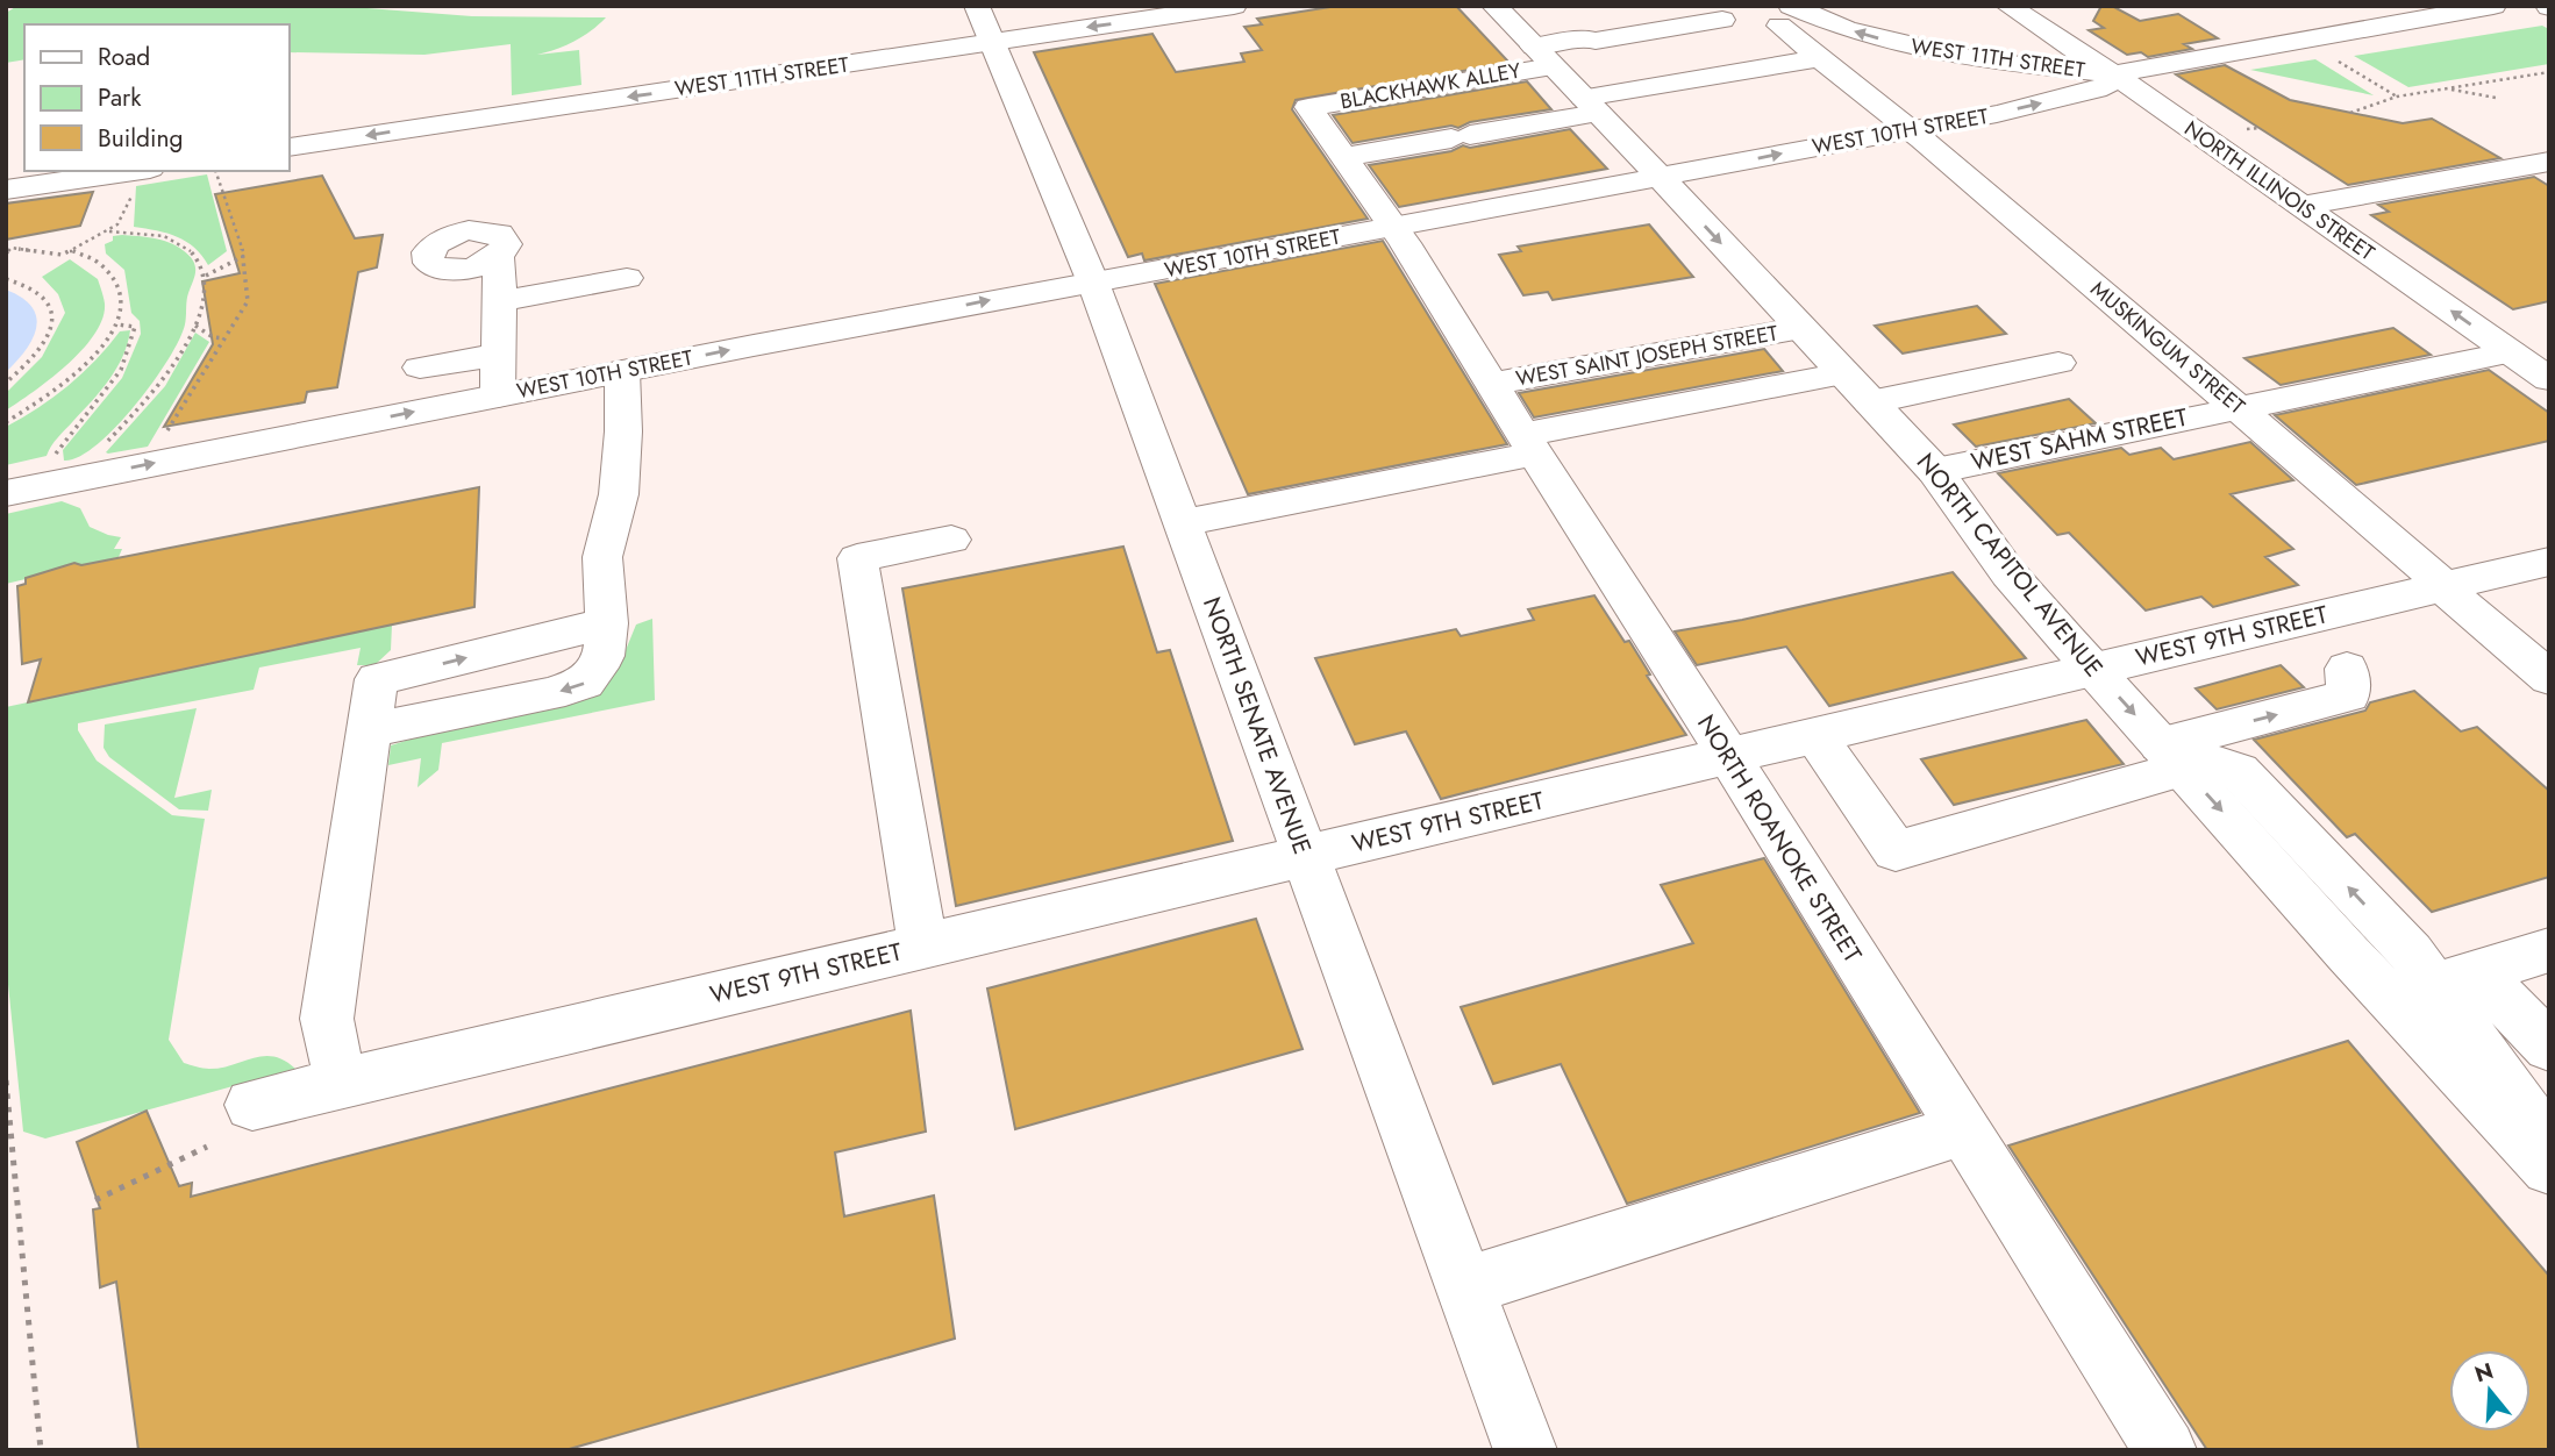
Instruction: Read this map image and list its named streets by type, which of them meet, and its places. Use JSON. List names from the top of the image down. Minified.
{"streets":{"main road":["WEST 11TH STREET","BLACKHAWK ALLEY","WEST 10TH STREET","NORTH ILLINOIS STREET","MUSKINGUM STREET","WEST SAINT JOSEPH STREET","WEST SAHM STREET","NORTH CAPITOL AVENUE","WEST 9TH STREET","NORTH SENATE AVENUE","NORTH ROANOKE STREET"]},"crossings":[["WEST 11TH STREET","WEST 10TH STREET"],["WEST 11TH STREET","NORTH ILLINOIS STREET"],["WEST 11TH STREET","MUSKINGUM STREET"],["WEST 11TH STREET","NORTH SENATE AVENUE"],["BLACKHAWK ALLEY","NORTH CAPITOL AVENUE"],["BLACKHAWK ALLEY","NORTH ROANOKE STREET"],["WEST 10TH STREET","NORTH ILLINOIS STREET"],["WEST 10TH STREET","MUSKINGUM STREET"],["WEST 10TH STREET","NORTH CAPITOL AVENUE"],["WEST 10TH STREET","NORTH SENATE AVENUE"],["WEST 10TH STREET","NORTH ROANOKE STREET"],["NORTH ILLINOIS STREET","WEST SAHM STREET"],["MUSKINGUM STREET","WEST SAHM STREET"],["MUSKINGUM STREET","WEST 9TH STREET"],["WEST SAINT JOSEPH STREET","NORTH CAPITOL AVENUE"],["WEST SAINT JOSEPH STREET","NORTH ROANOKE STREET"],["WEST SAHM STREET","NORTH CAPITOL AVENUE"],["NORTH CAPITOL AVENUE","WEST 9TH STREET"],["WEST 9TH STREET","NORTH SENATE AVENUE"],["WEST 9TH STREET","NORTH ROANOKE STREET"]],"one_way":["NORTH ILLINOIS STREET"],"legend":["Road","Park","Building"],"north":"top"}
